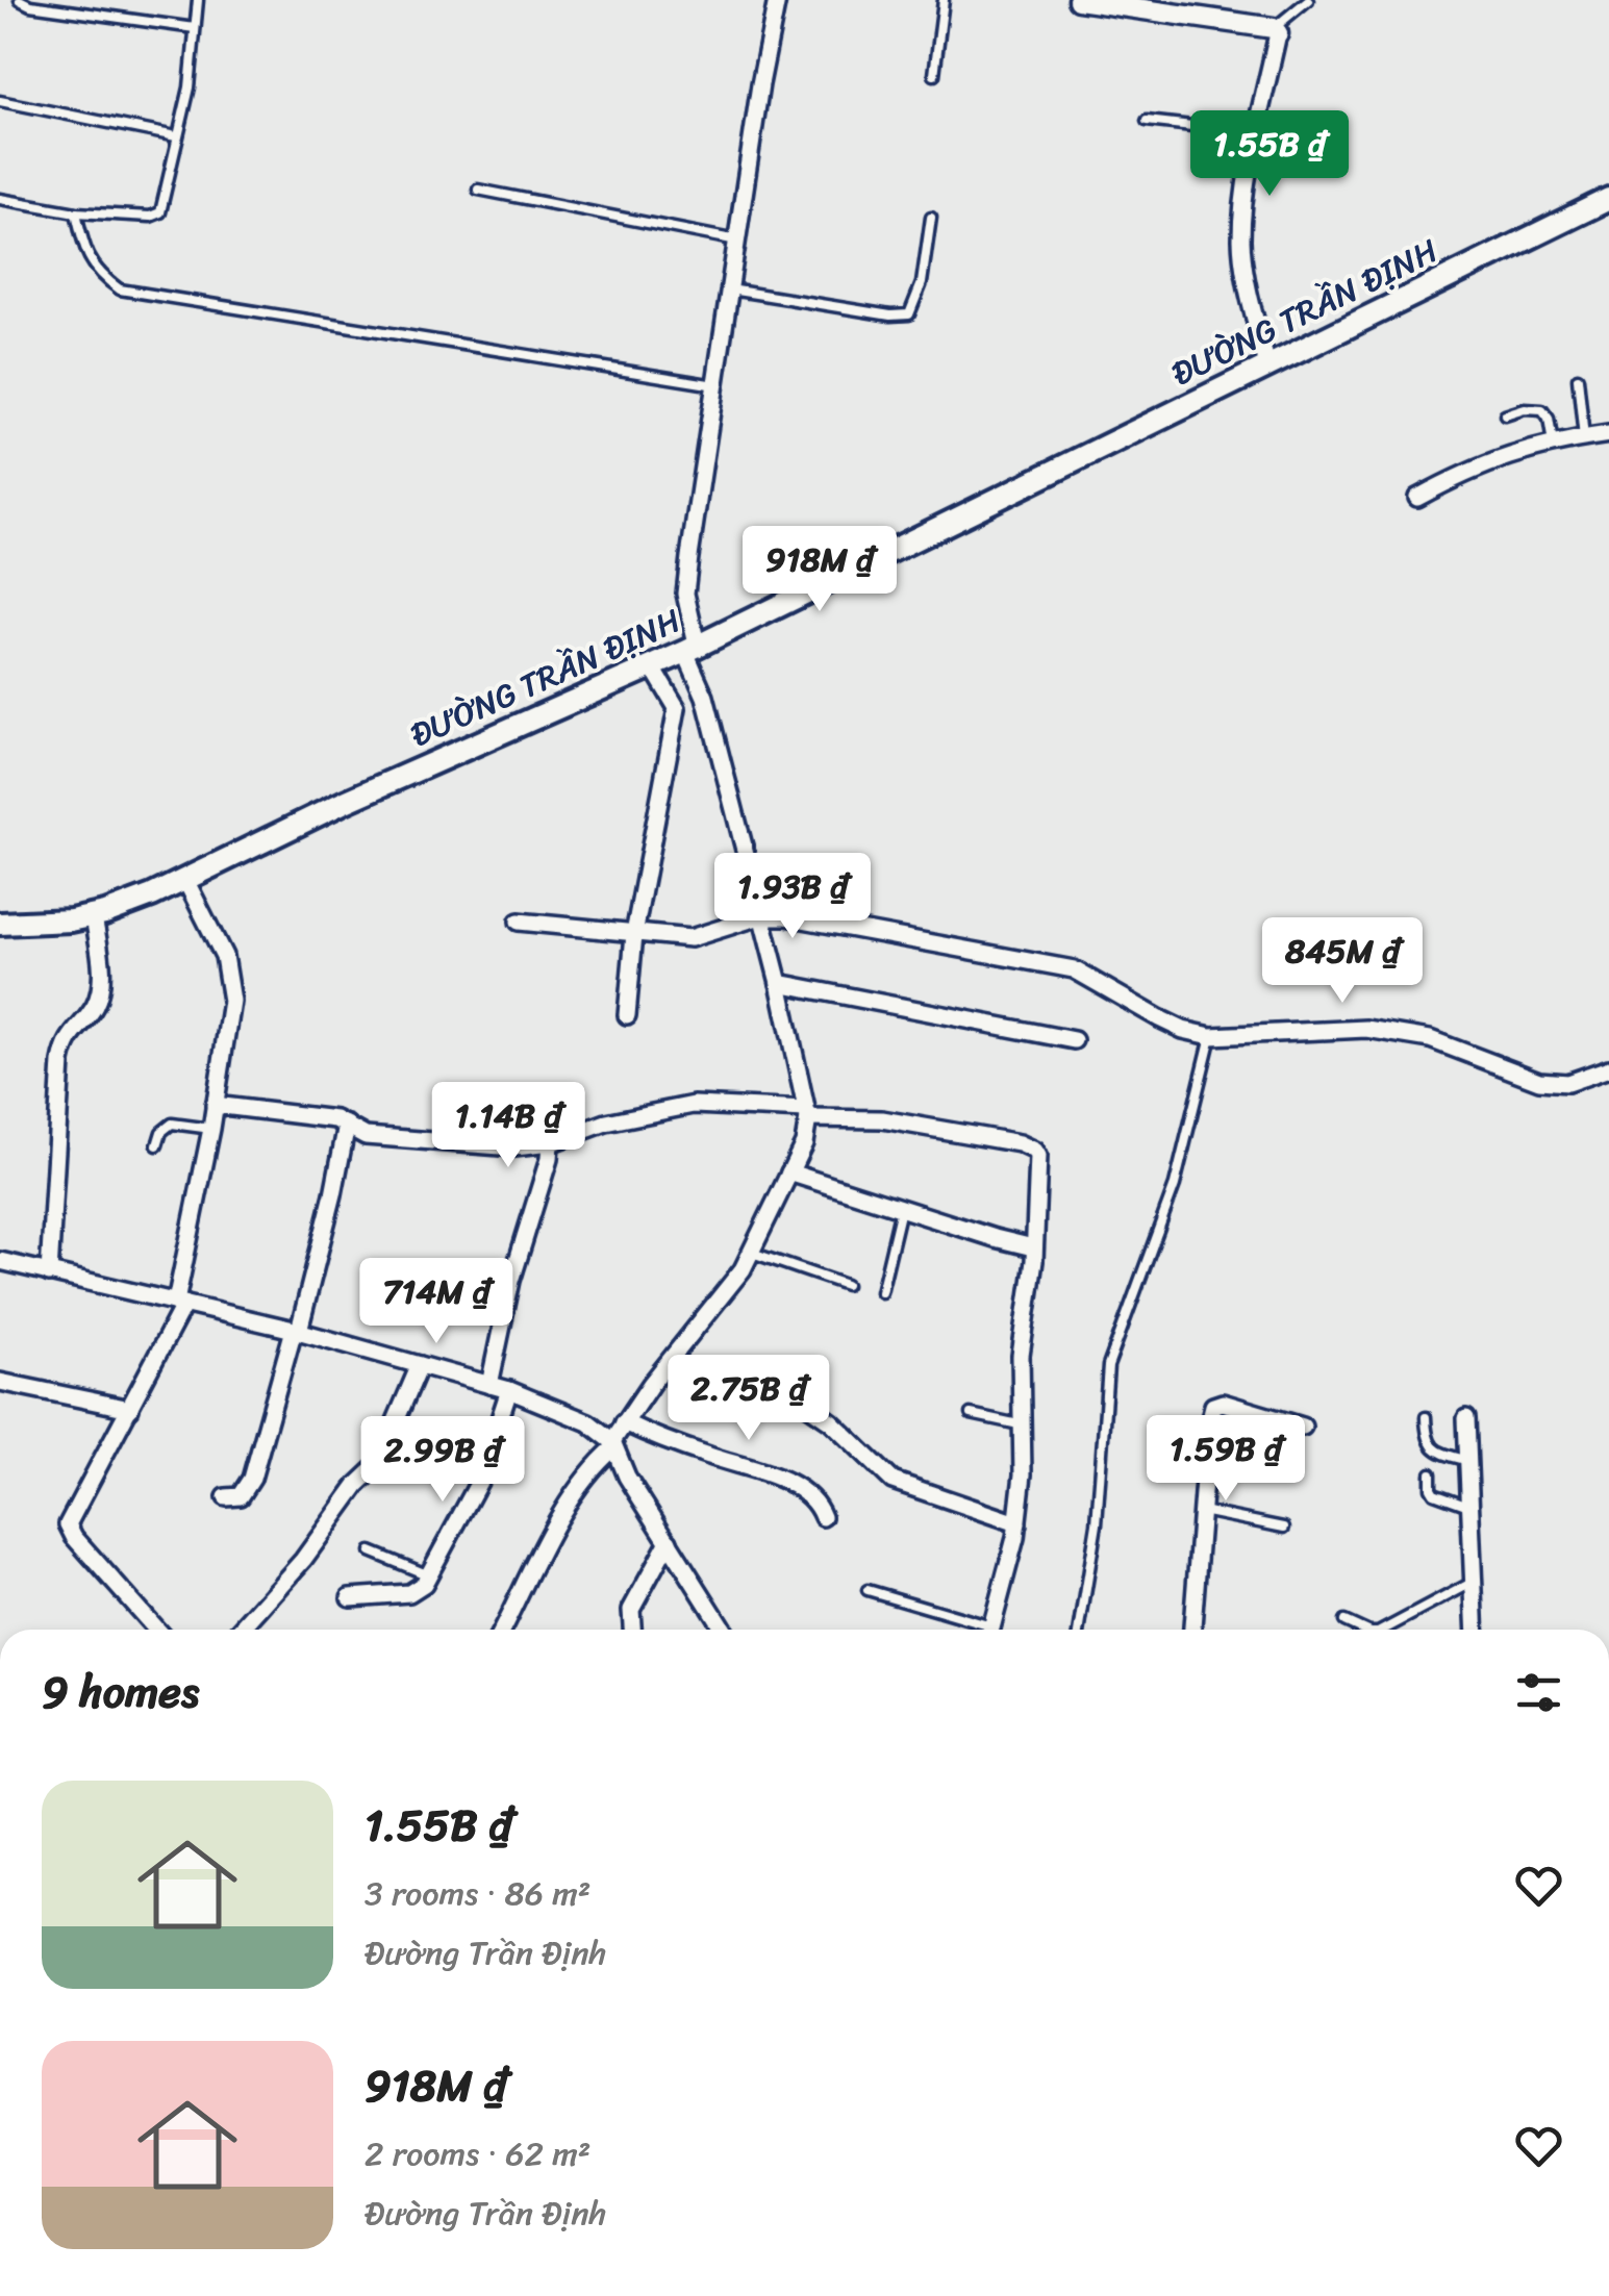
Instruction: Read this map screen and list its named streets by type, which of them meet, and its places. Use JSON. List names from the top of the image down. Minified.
{"streets":{"main road":["ĐƯỜNG TRẦN ĐỊNH"]},"page":{"price":["1.55B ₫","918M ₫","1.93B ₫","845M ₫","1.14B ₫","714M ₫","2.75B ₫","1.59B ₫","2.99B ₫"],"heading":"9 homes","list":[{"name":"1.55B ₫","note":"3 rooms · 86 m² · Đường Trần Định"},{"name":"918M ₫","note":"2 rooms · 62 m² · Đường Trần Định"}]}}
